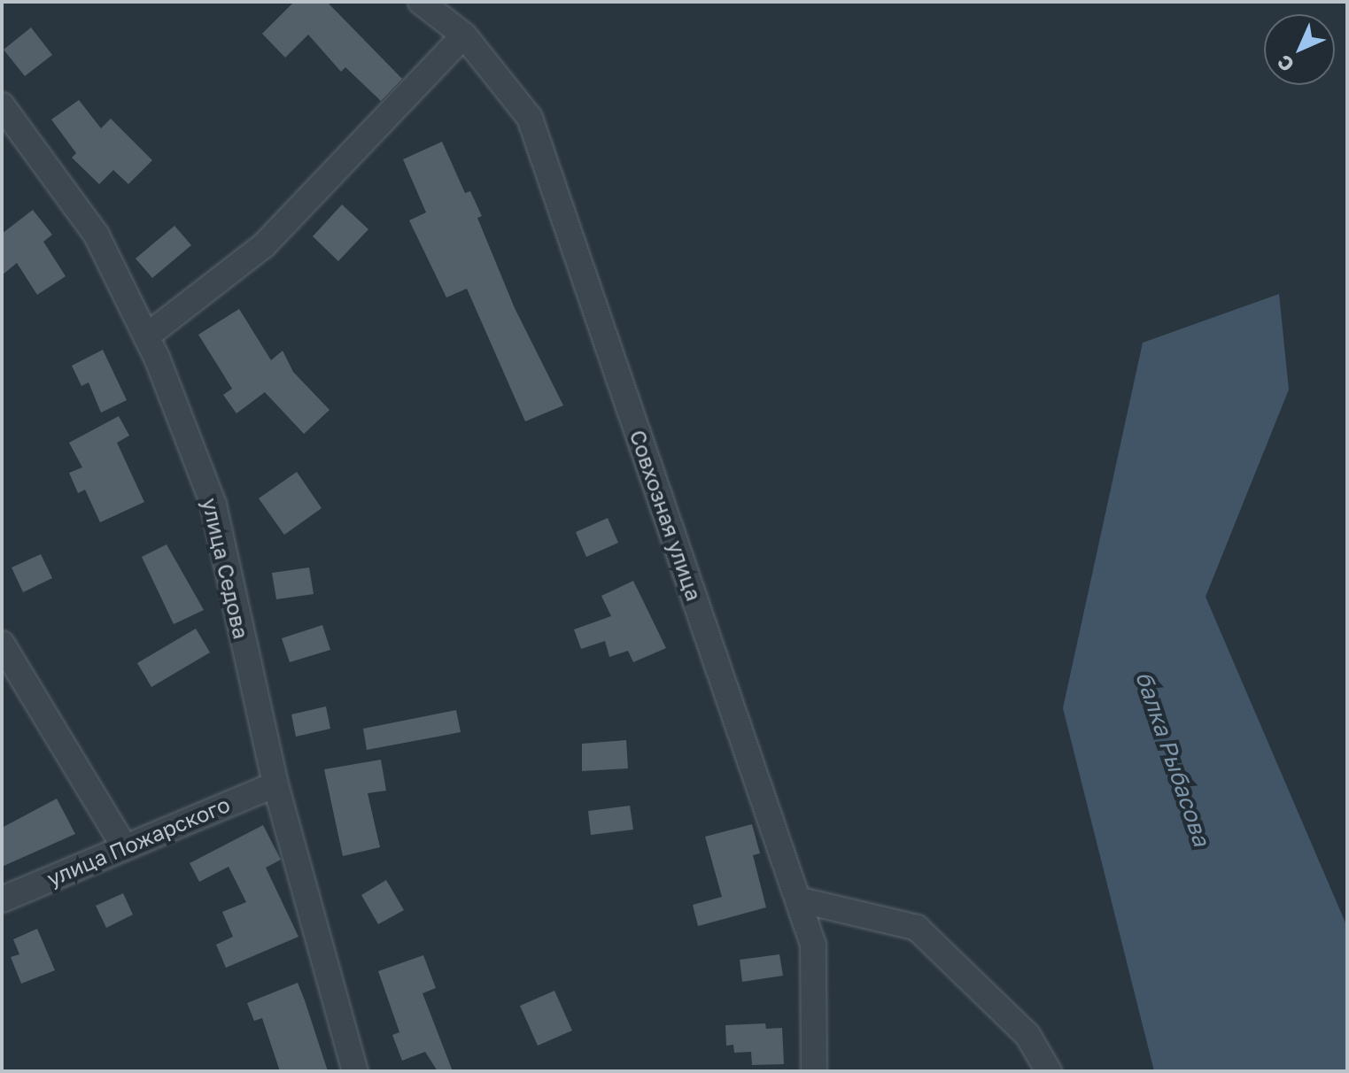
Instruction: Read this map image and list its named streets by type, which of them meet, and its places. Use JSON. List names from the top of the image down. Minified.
{"streets":{"street":["Совхозная улица","улица Седова","улица Пожарского"]},"crossings":[["улица Седова","улица Пожарского"]],"water":["балка Рыбасова"],"north":"bottom left"}
